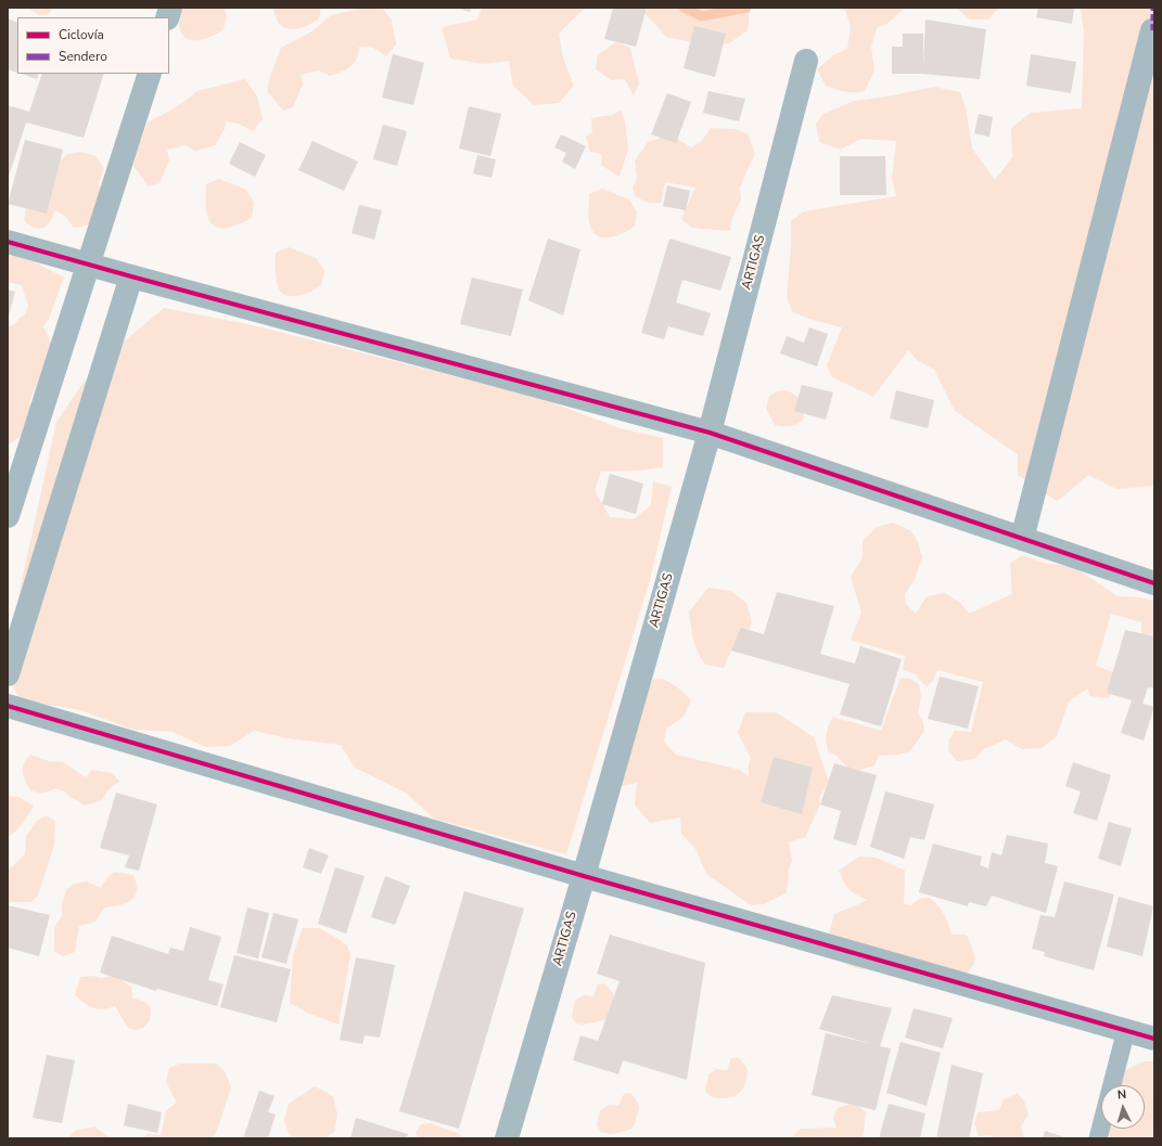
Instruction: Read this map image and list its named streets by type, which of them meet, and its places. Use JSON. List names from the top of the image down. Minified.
{"streets":{"street":["ARTIGAS"]},"legend":["Ciclovía","Sendero"],"north":"top"}
